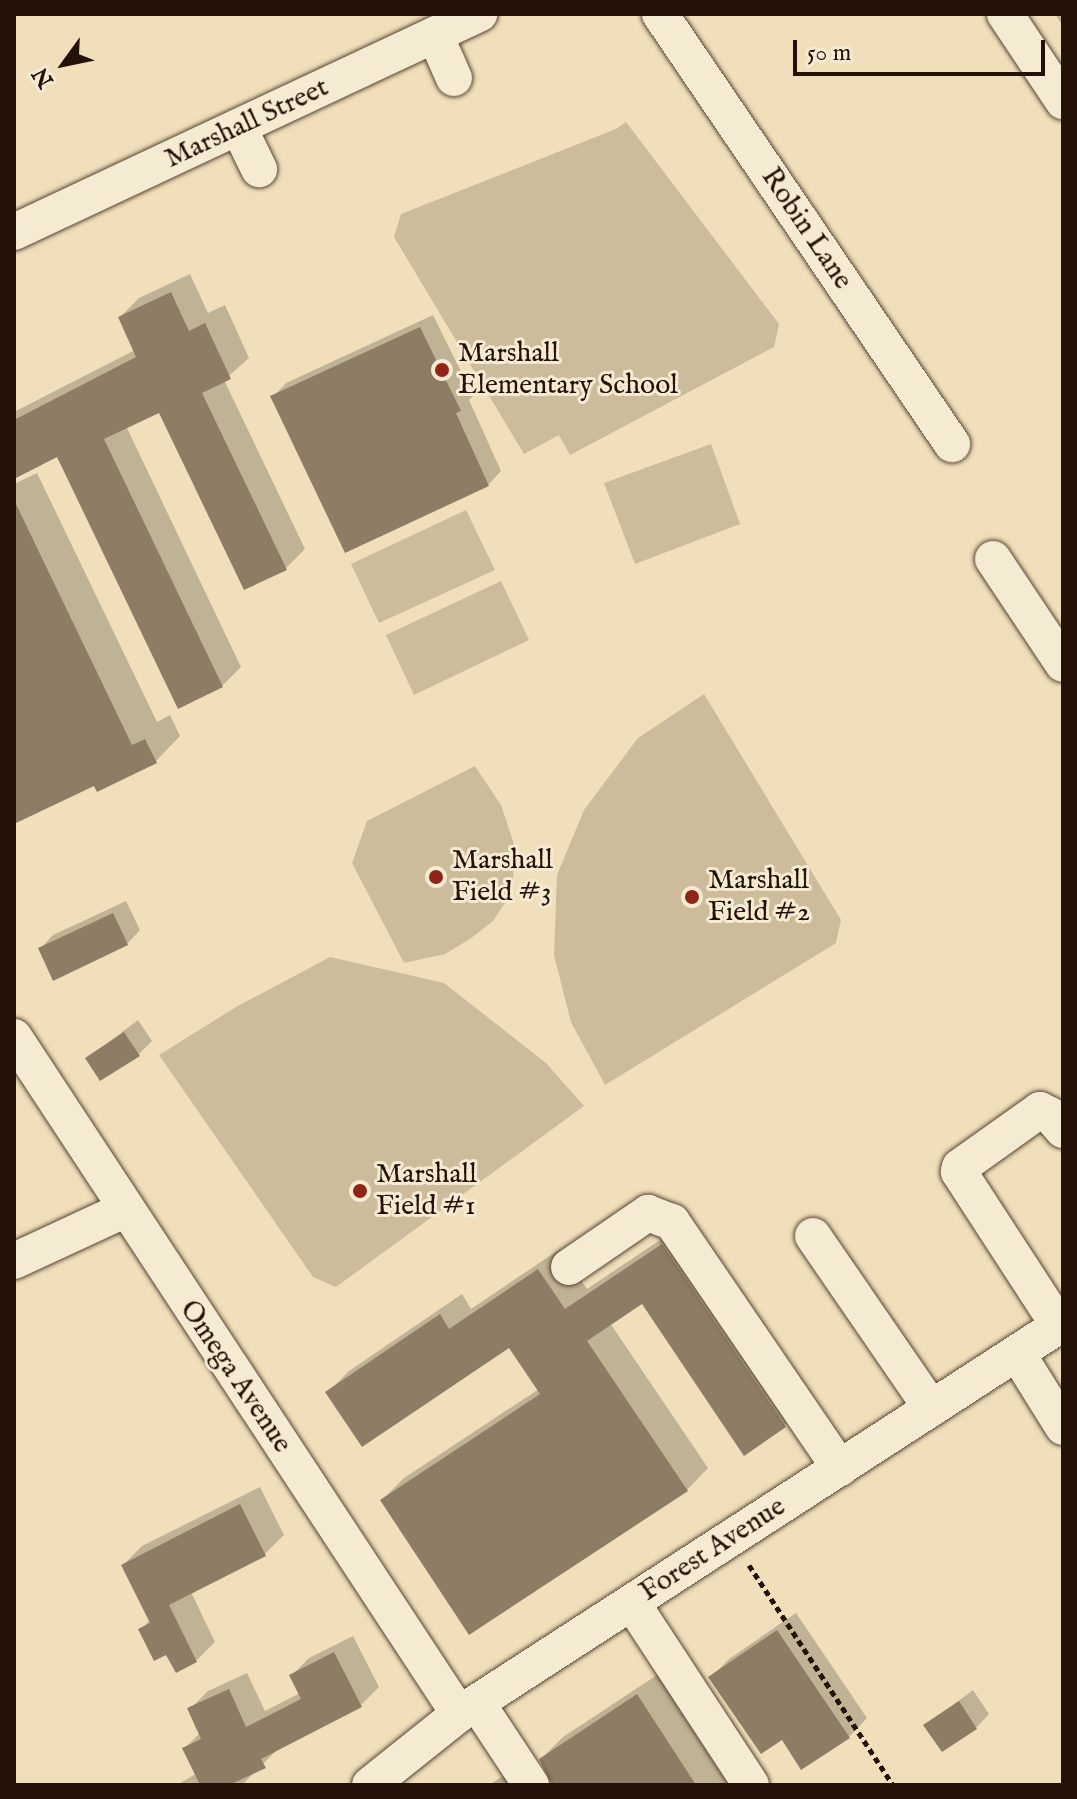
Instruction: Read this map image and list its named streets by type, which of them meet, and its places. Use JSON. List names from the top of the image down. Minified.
{"streets":{"street":["Marshall Street","Robin Lane","Omega Avenue","Forest Avenue"]},"crossings":[["Omega Avenue","Forest Avenue"]],"places":["Marshall Elementary School","Marshall Field #3","Marshall Field #2","Marshall Field #1"],"scale_bar":"50 m","north":"bottom left"}
